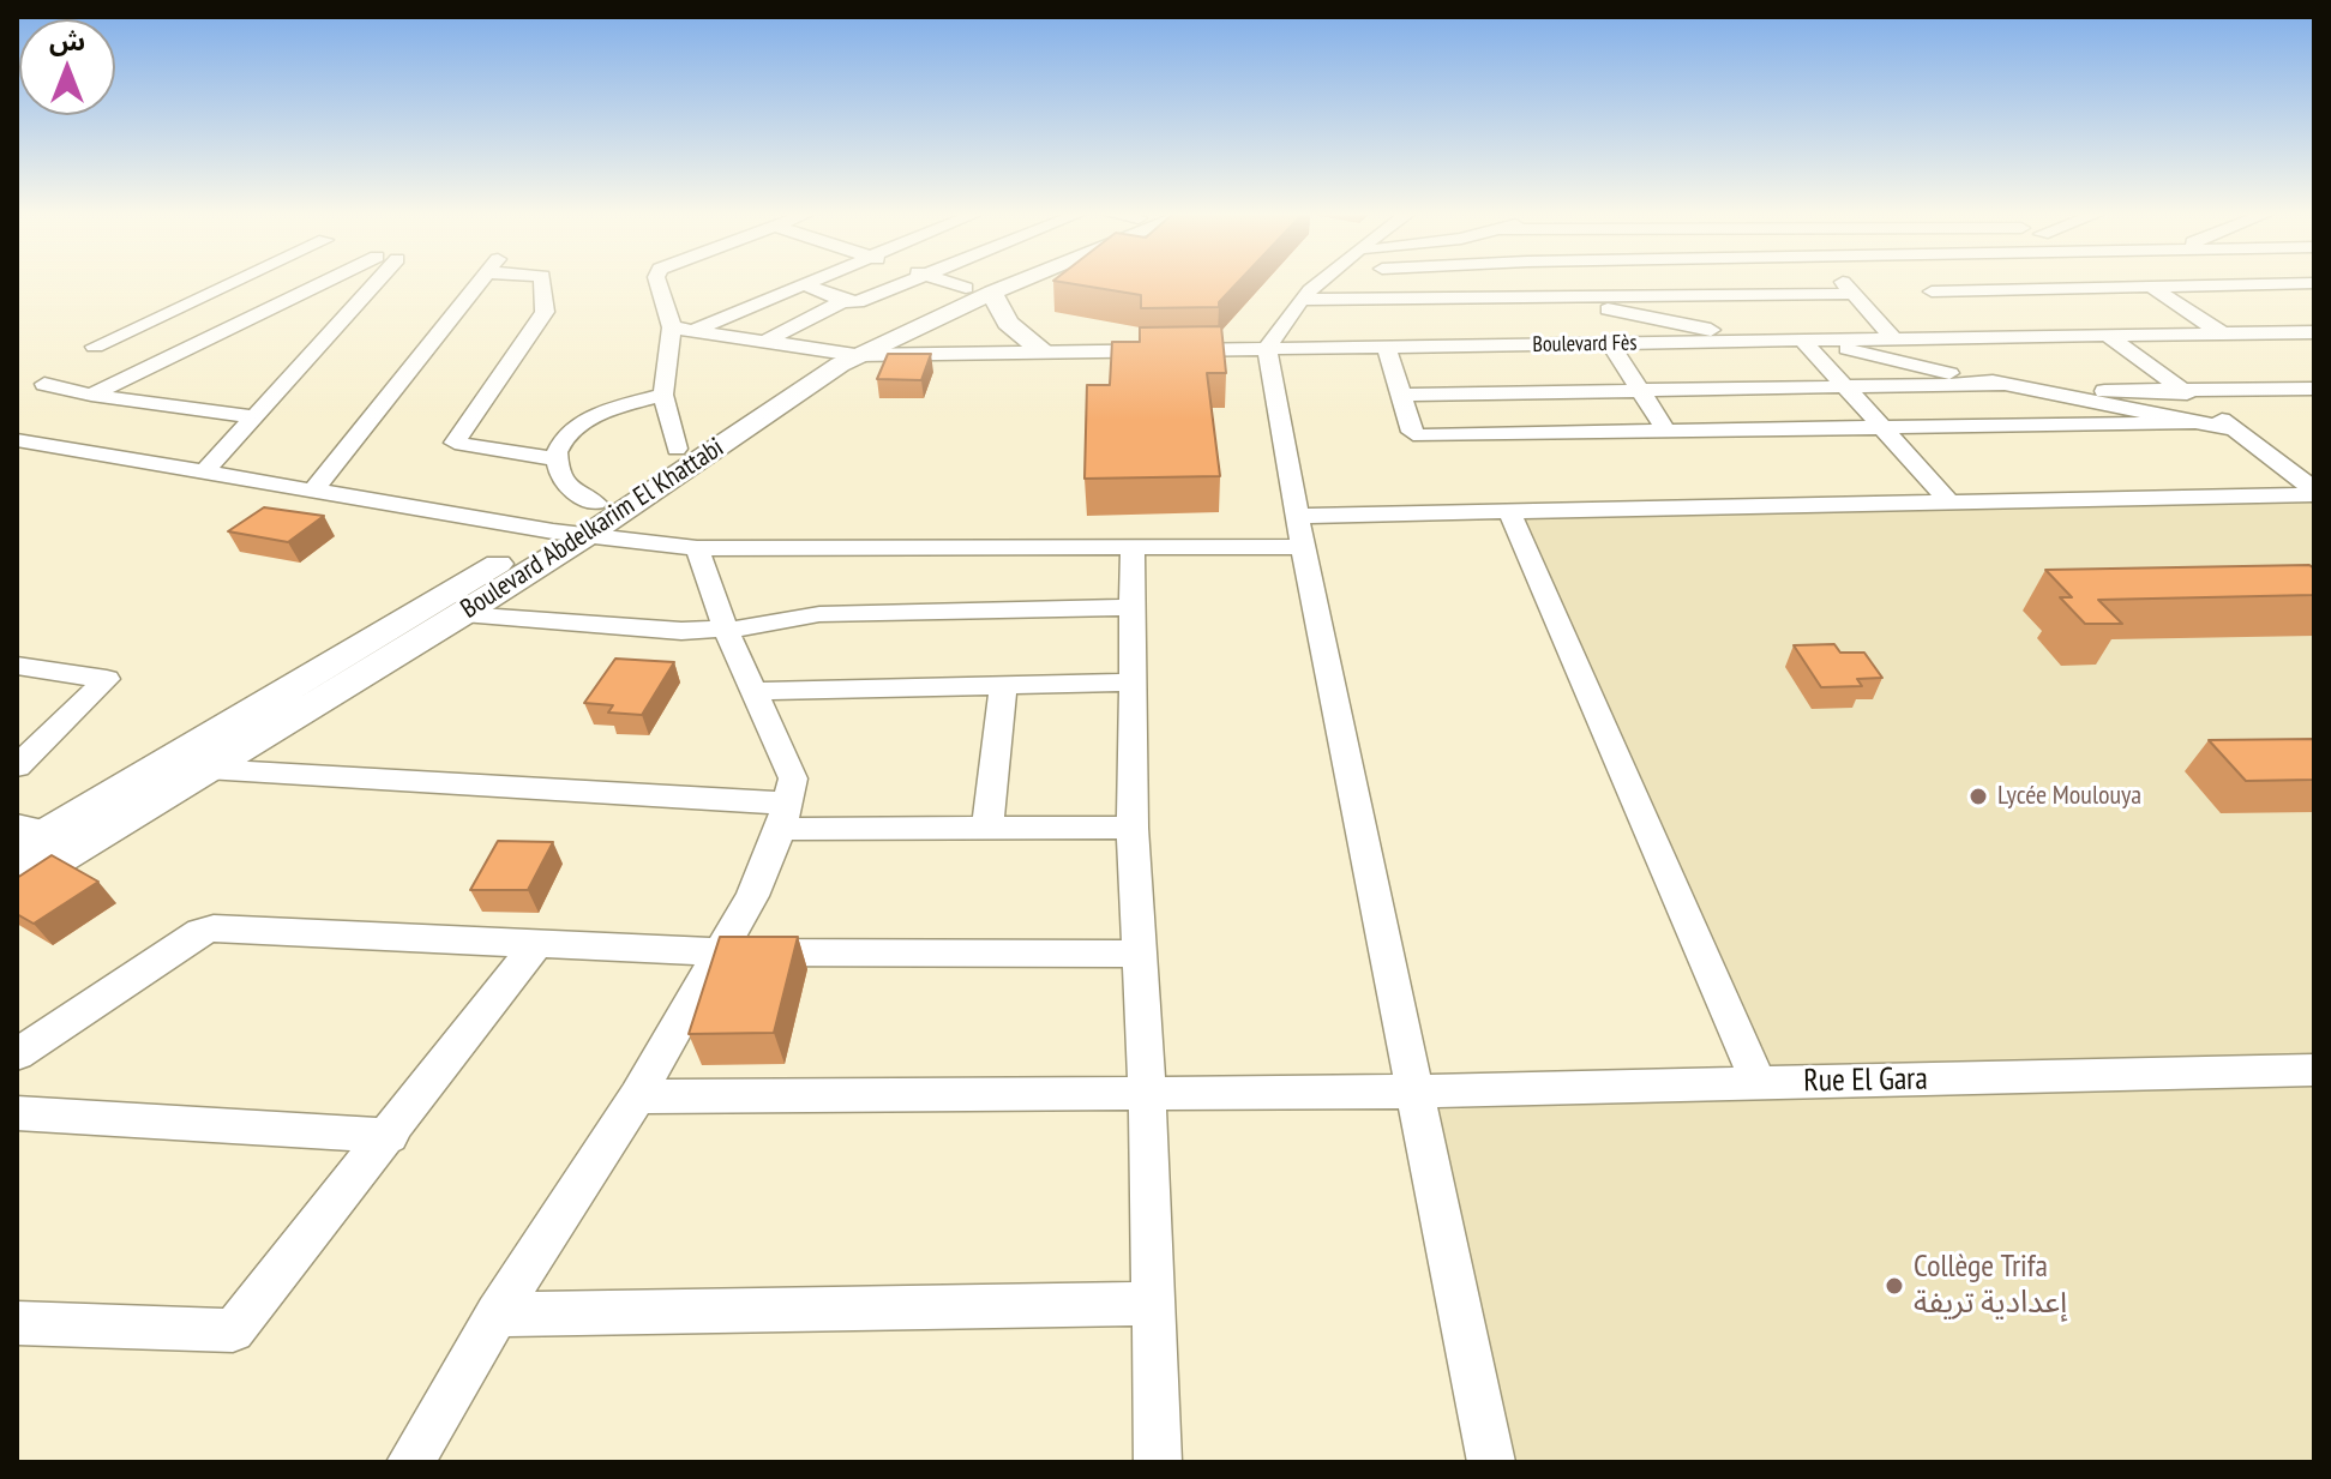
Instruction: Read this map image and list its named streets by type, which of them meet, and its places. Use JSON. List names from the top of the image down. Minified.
{"streets":{"street":["Boulevard Fès","Boulevard Abdelkarim El Khattabi","Rue El Gara"]},"crossings":[["Boulevard Fès","Boulevard Abdelkarim El Khattabi"]],"places":["Lycée Moulouya","Collège Trifa إعدادية تريفة"],"north":"top"}
